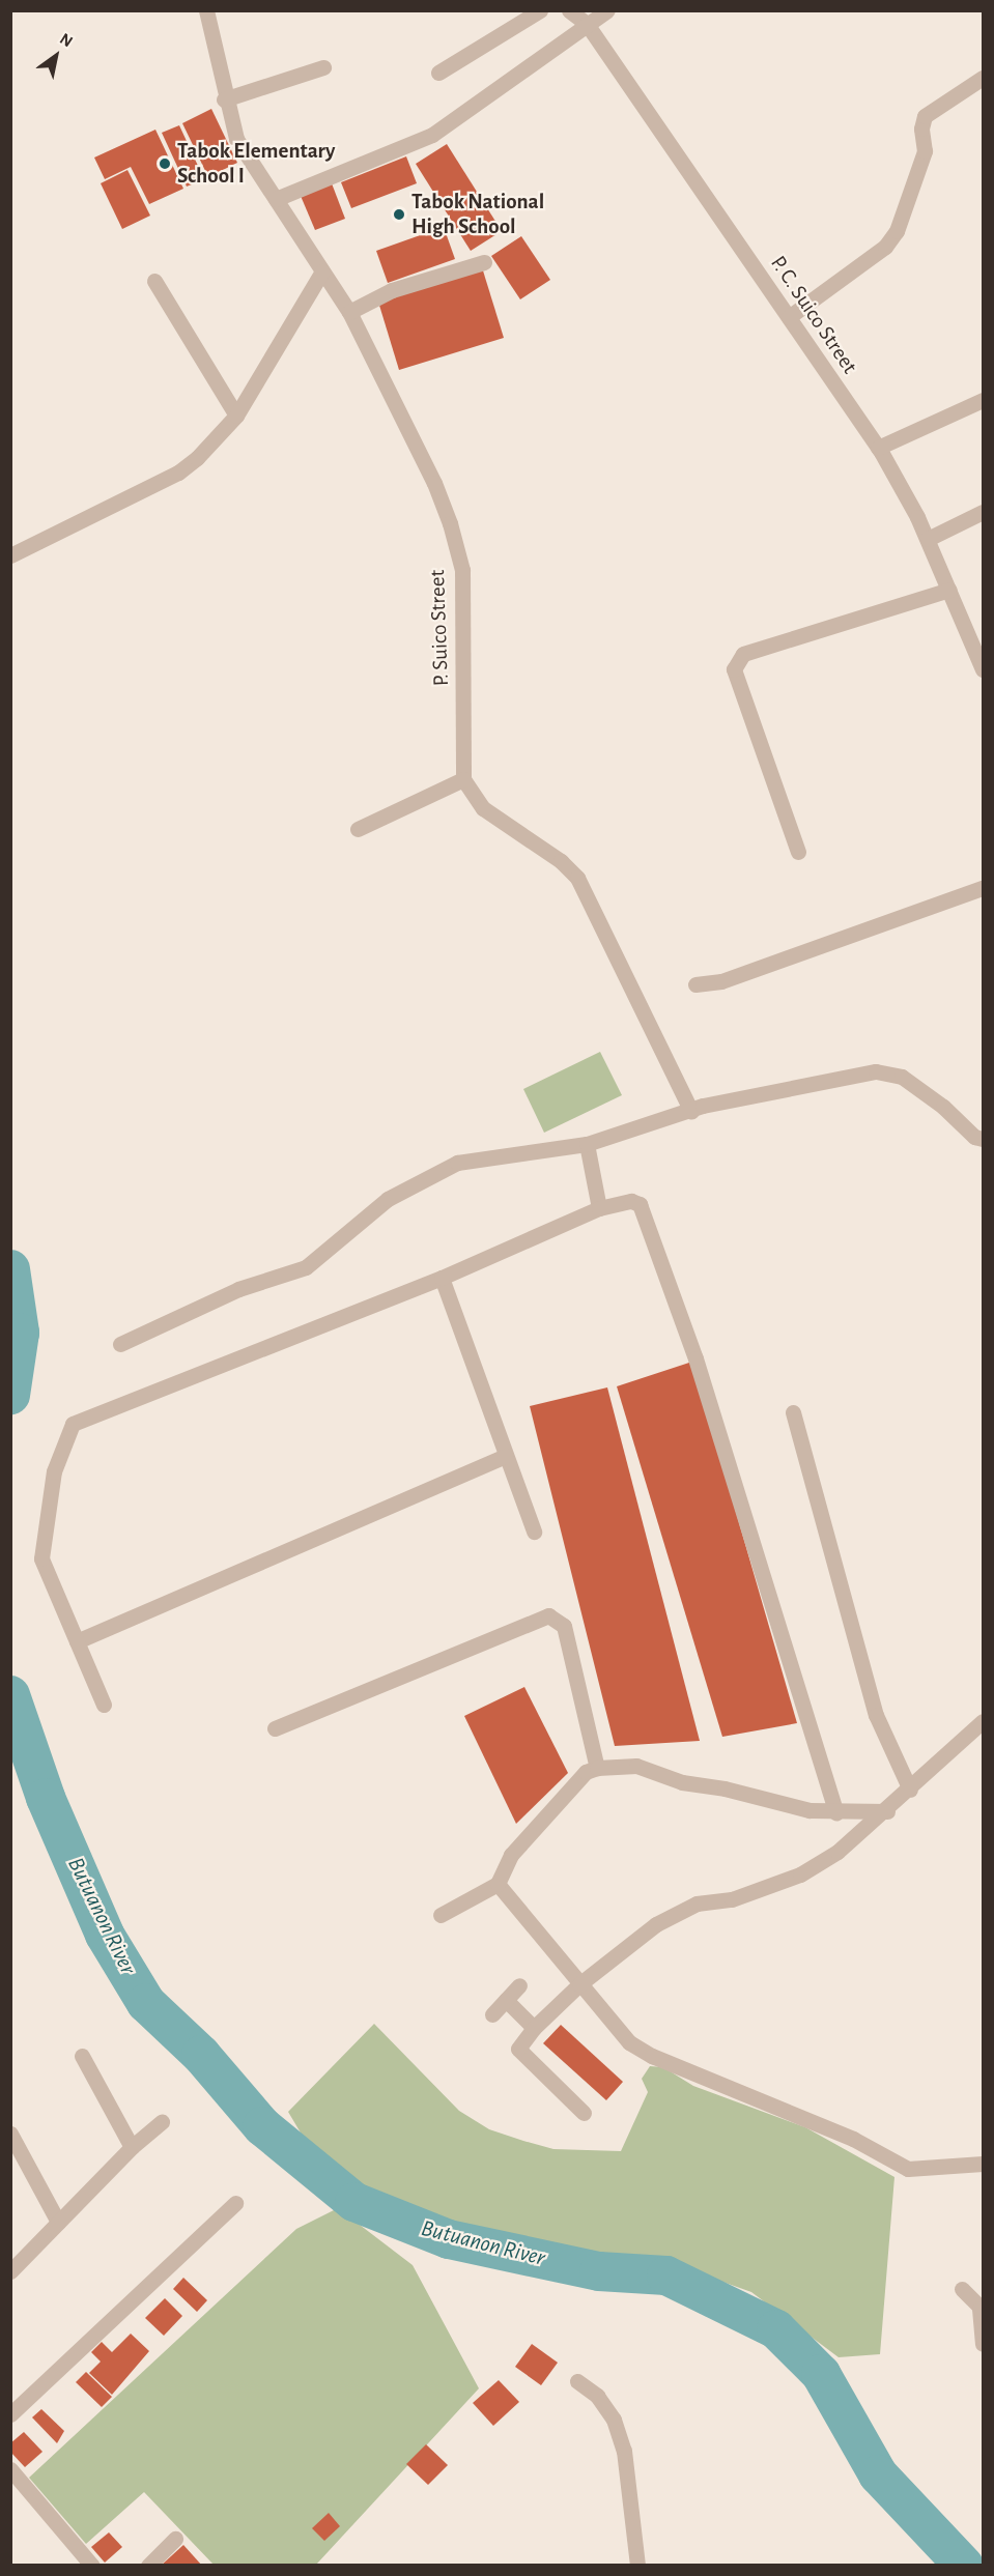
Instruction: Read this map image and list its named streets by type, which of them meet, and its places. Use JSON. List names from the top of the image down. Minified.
{"streets":{"street":["P. C. Suico Street","P. Suico Street"]},"water":["Butuanon River"],"places":["Tabok Elementary School I","Tabok National High School"],"north":"top right"}
